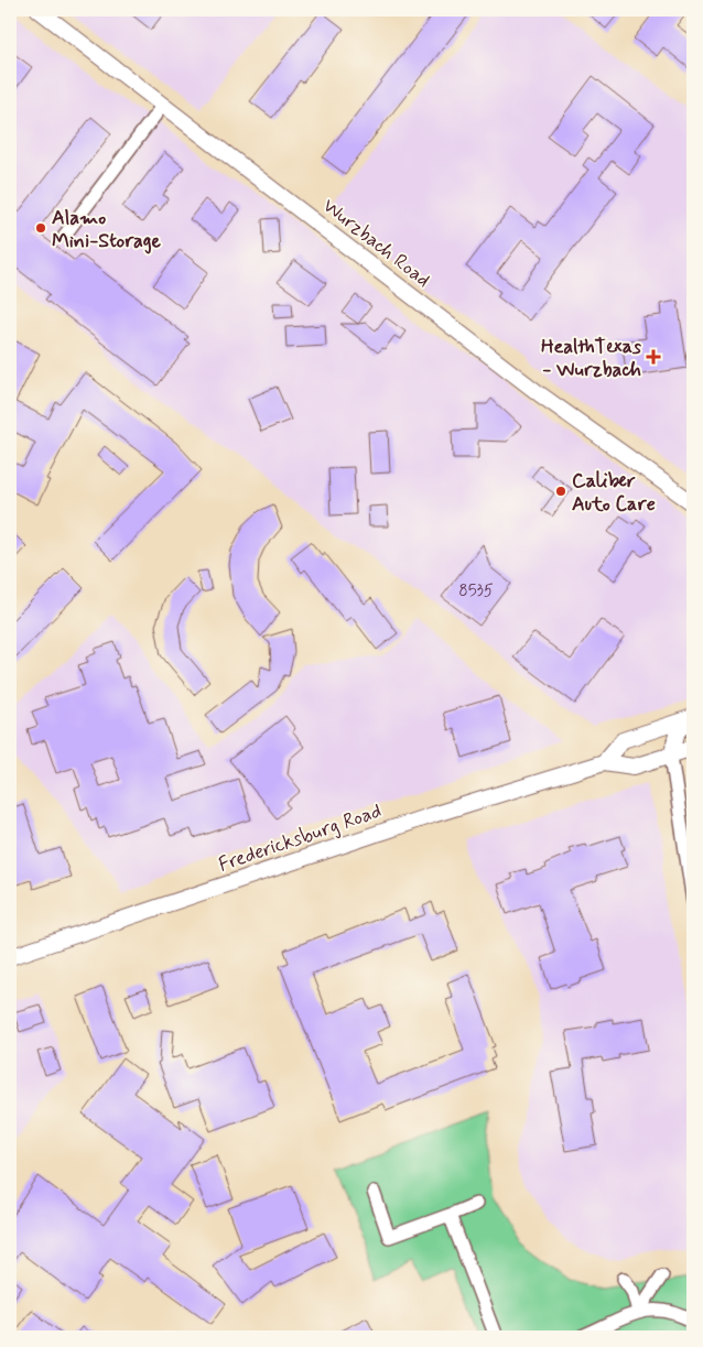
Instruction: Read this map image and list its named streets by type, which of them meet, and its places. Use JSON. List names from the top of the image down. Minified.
{"streets":{"main road":["Wurzbach Road","Fredericksburg Road"]},"places":{"other":["Alamo Mini-Storage","Caliber Auto Care"],"health":["HealthTexas - Wurzbach"]},"house_numbers":["8535"]}
